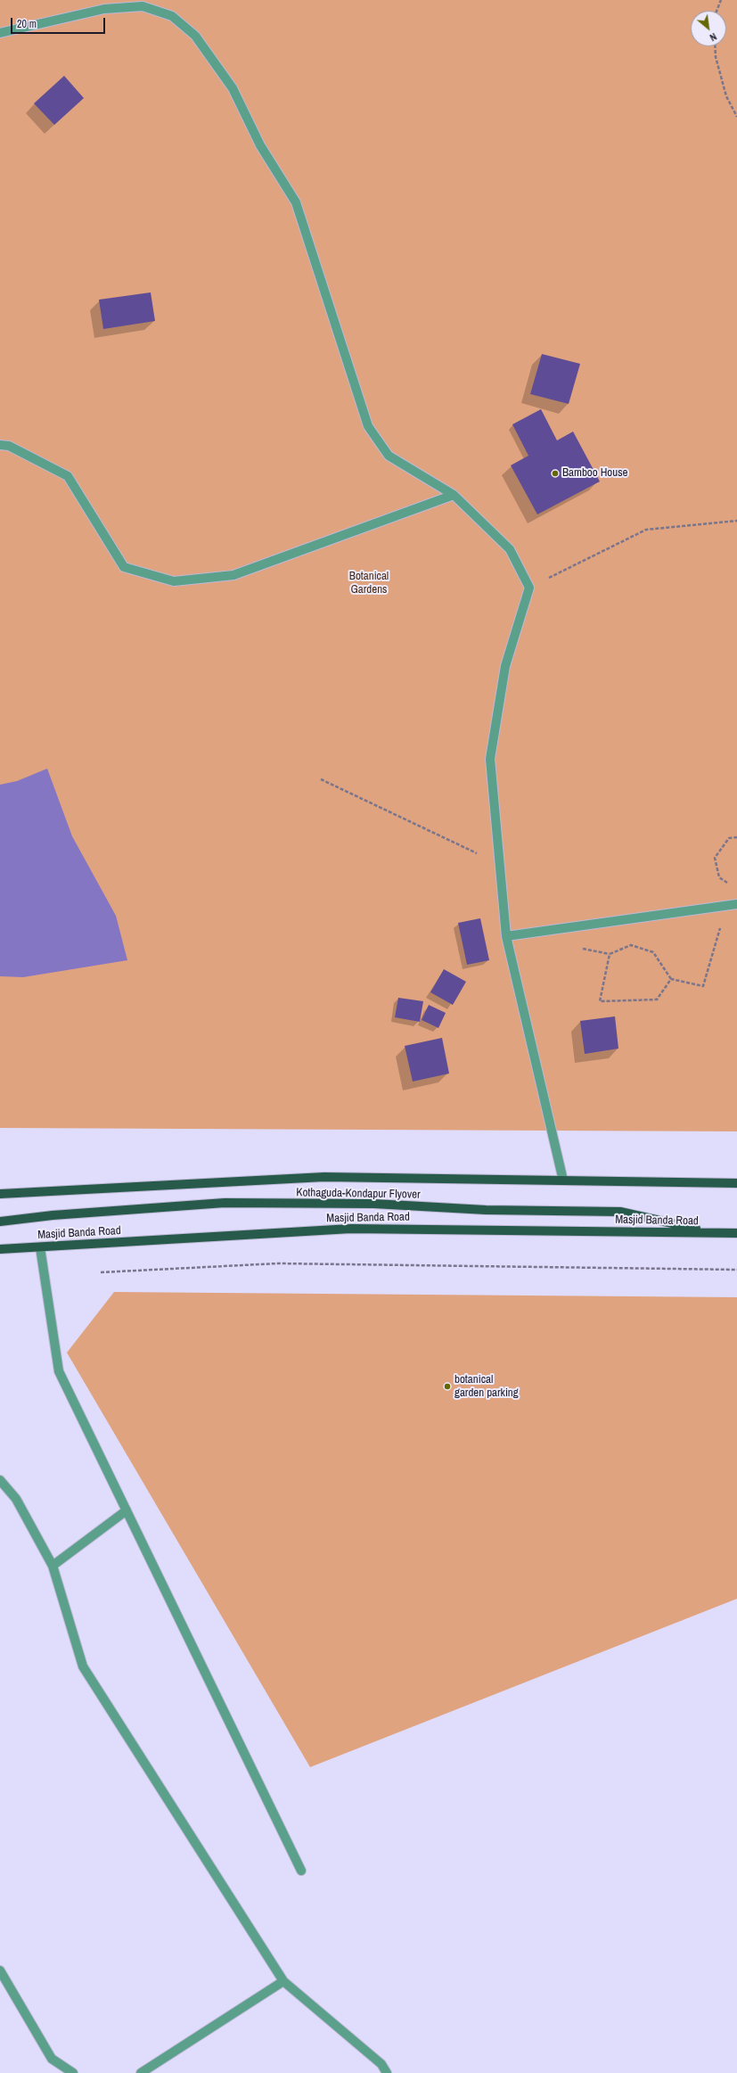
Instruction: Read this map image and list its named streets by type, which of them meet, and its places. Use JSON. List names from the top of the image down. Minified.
{"streets":{"main road":["Kothaguda-Kondapur Flyover","Masjid Banda Road"]},"crossings":[["Kothaguda-Kondapur Flyover","Masjid Banda Road"]],"parks":["Botanical Gardens"],"places":["Bamboo House","botanical garden parking"],"scale_bar":"20 m","north":"bottom right"}
